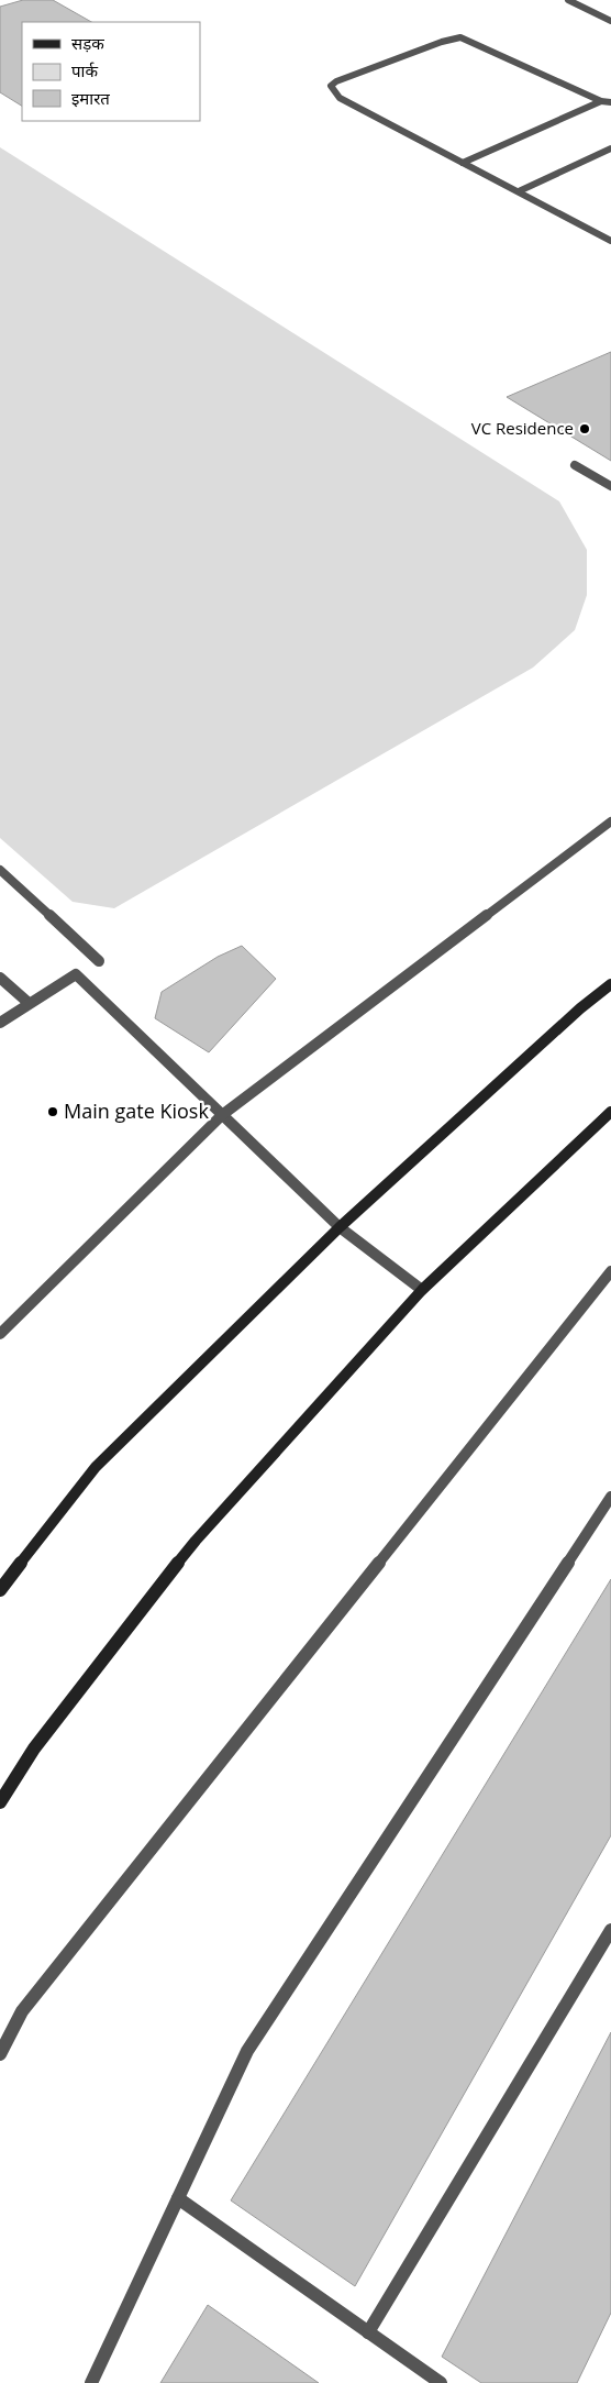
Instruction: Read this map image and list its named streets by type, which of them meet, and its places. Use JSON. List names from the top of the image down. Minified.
{"places":["VC Residence","Main gate Kiosk"],"legend":["सड़क","पार्क","इमारत"]}
